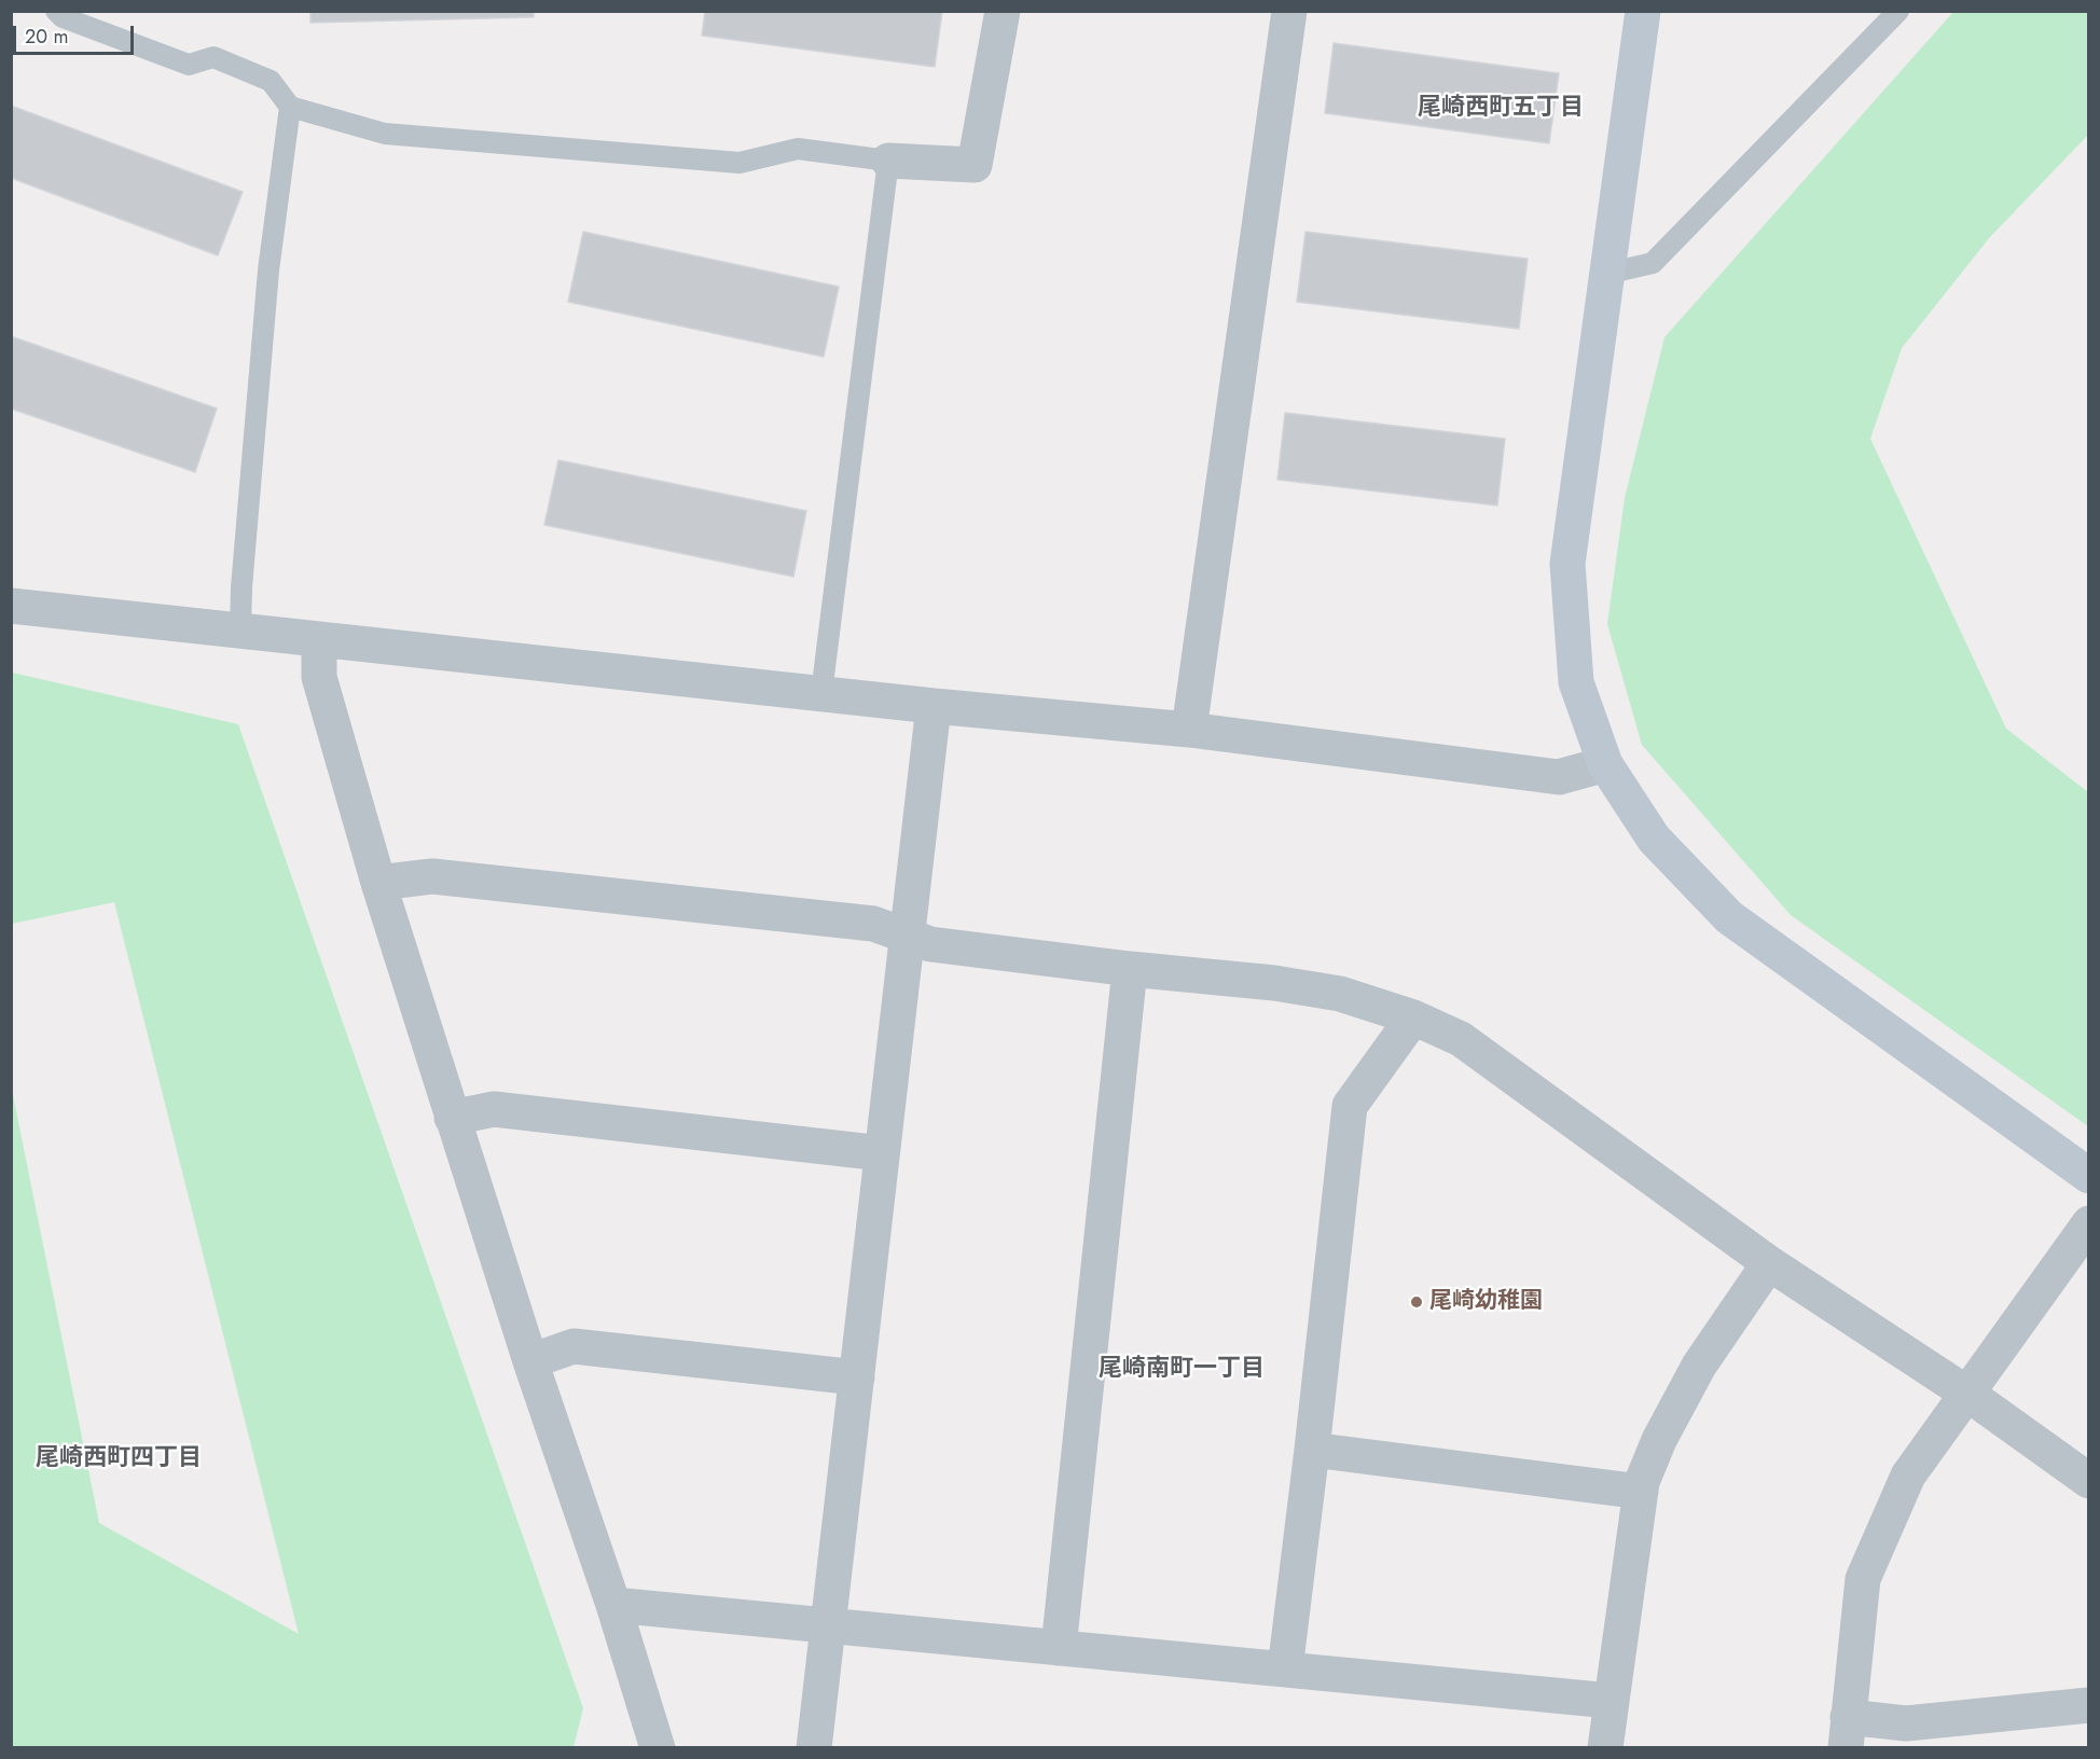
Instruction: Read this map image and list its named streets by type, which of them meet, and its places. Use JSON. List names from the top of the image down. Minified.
{"districts":["尾崎西町五丁目","尾崎南町一丁目","尾崎西町四丁目"],"places":["尾崎幼稚園"],"scale_bar":"20 m"}
